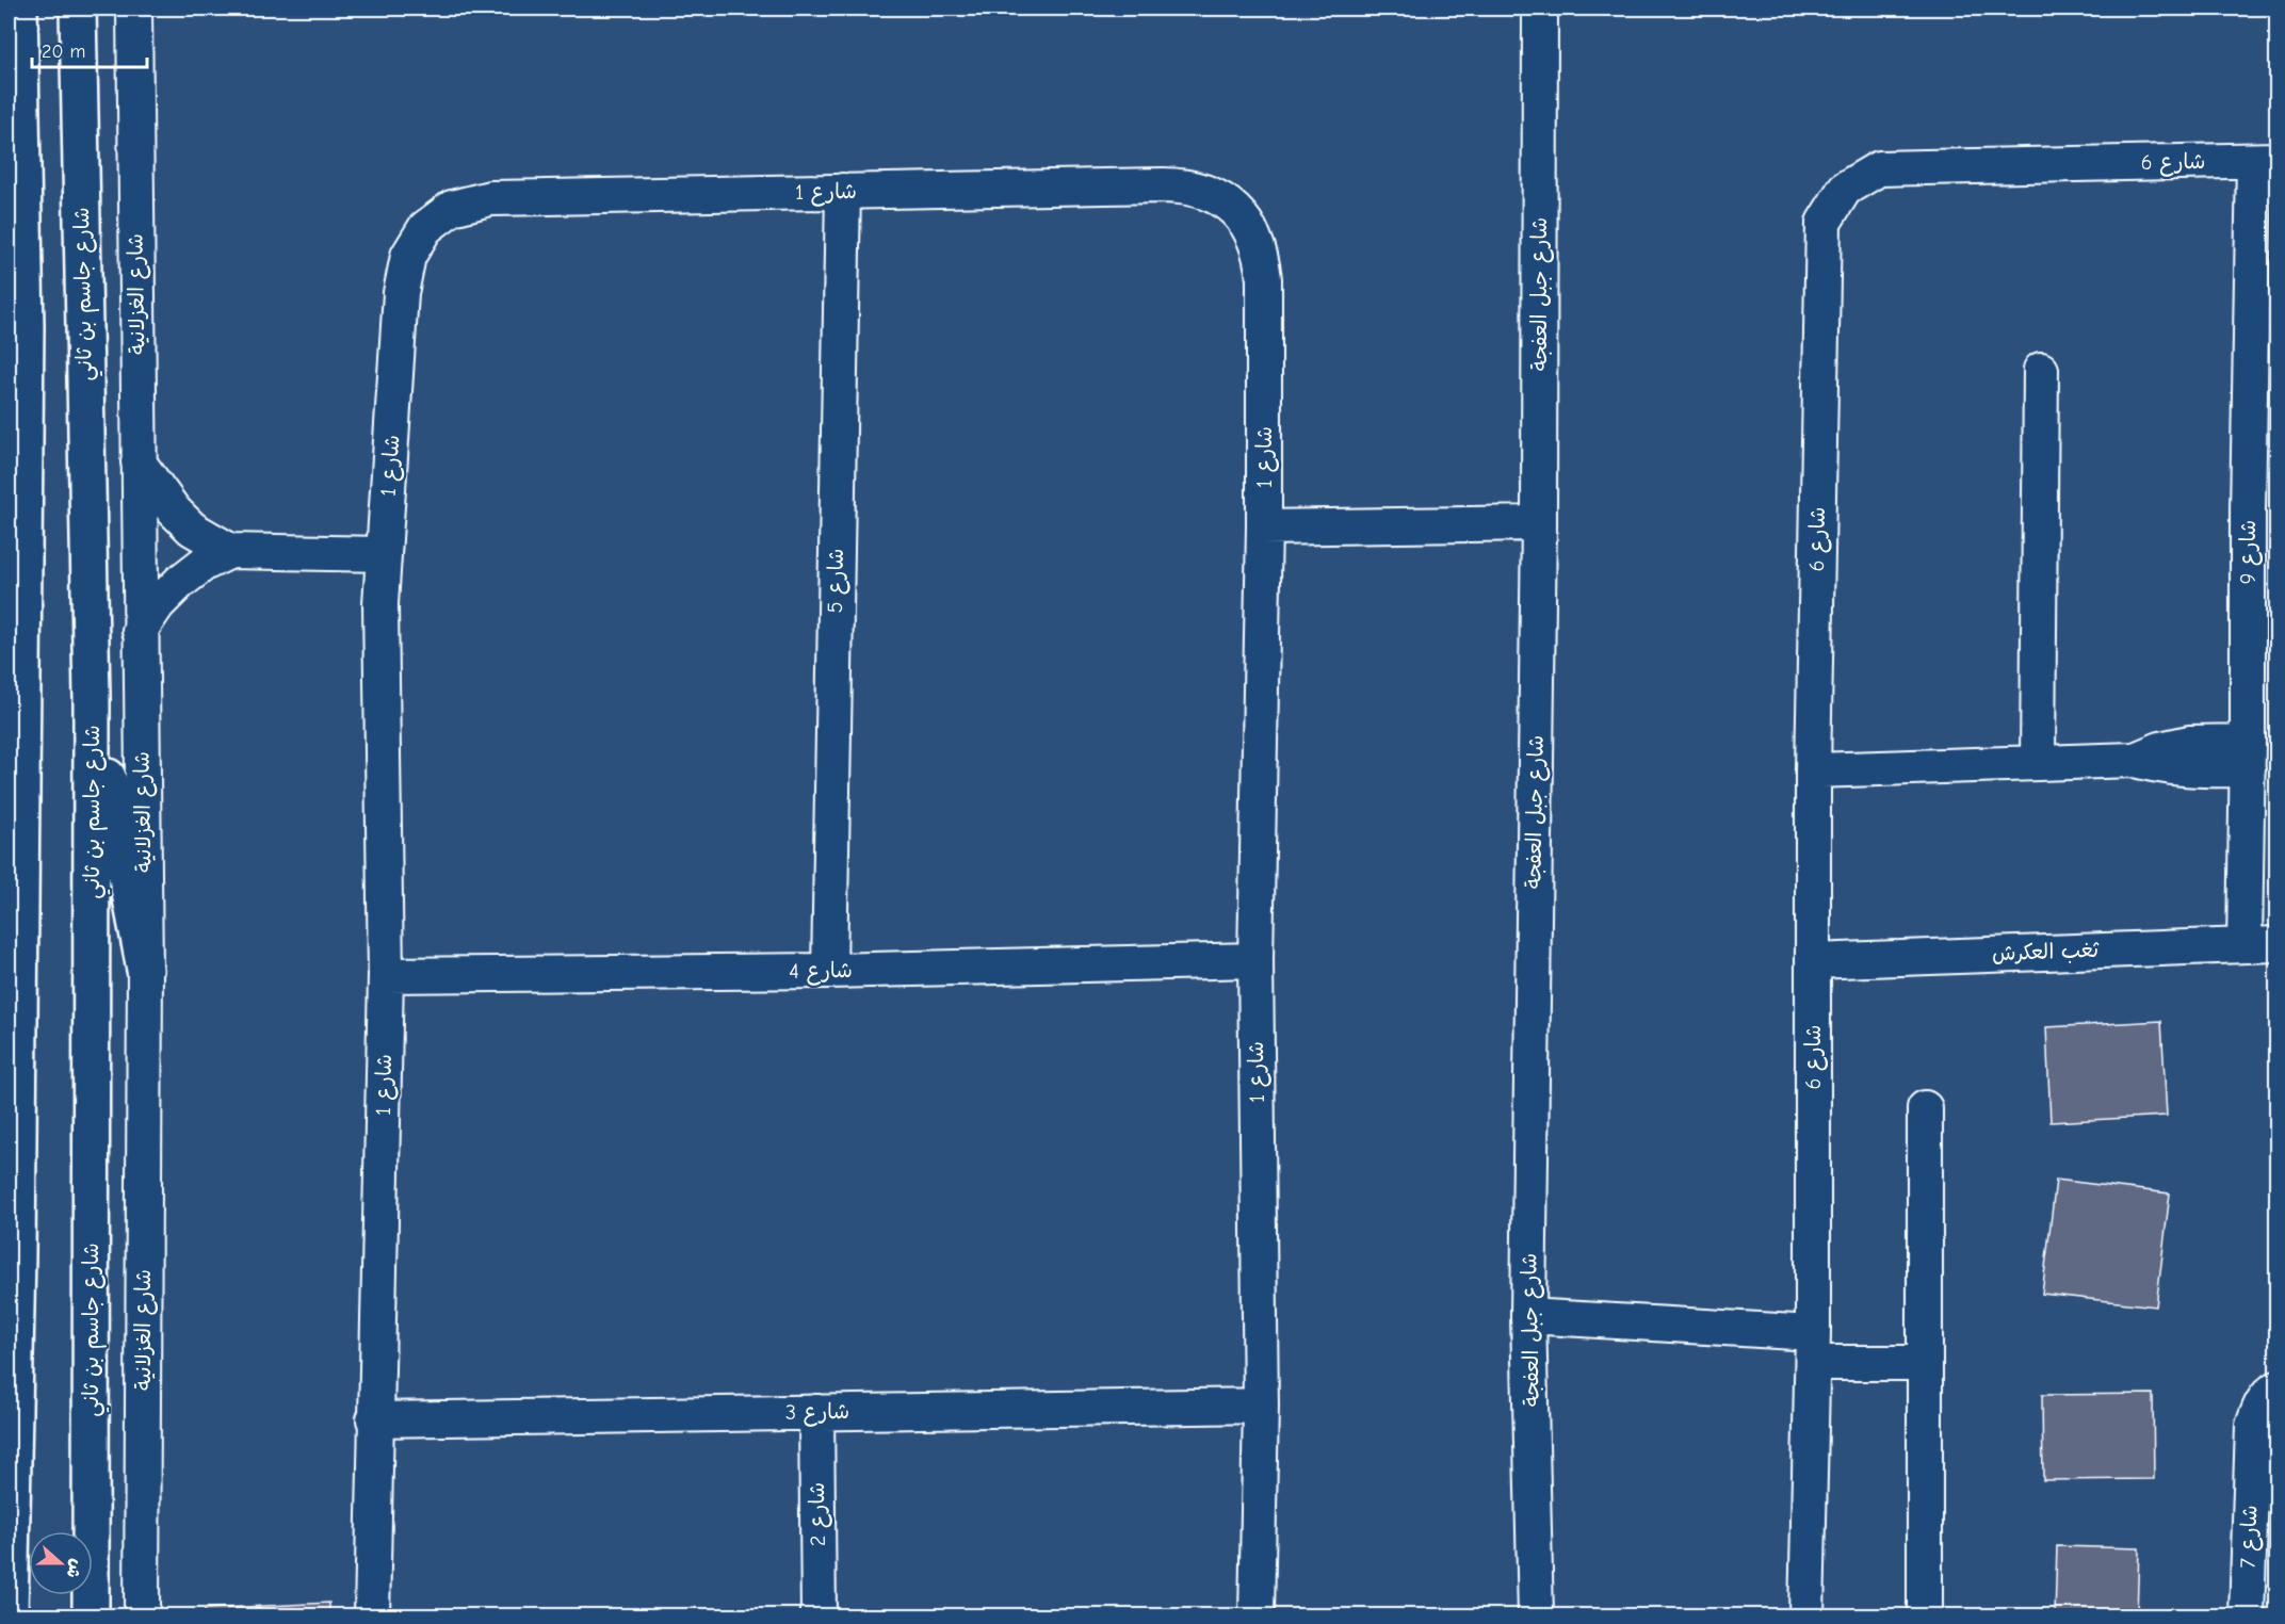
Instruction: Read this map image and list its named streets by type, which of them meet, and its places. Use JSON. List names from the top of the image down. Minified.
{"streets":{"main road":["شارع جاسم بن ثاني"],"street":["شارع 6","شارع 1","شارع الغزلانية","شارع جبل العفجة","شارع 9","شارع 5","ثغب العكرش","شارع 4","شارع 3","شارع 2","شارع 7"]},"crossings":[["شارع 6","شارع 9"],["شارع 6","ثغب العكرش"],["شارع 1","شارع 5"],["شارع 1","شارع 4"],["شارع 1","شارع 3"],["شارع 9","ثغب العكرش"],["شارع 5","شارع 4"],["شارع 3","شارع 2"]],"scale_bar":"20 m","north":"right"}
